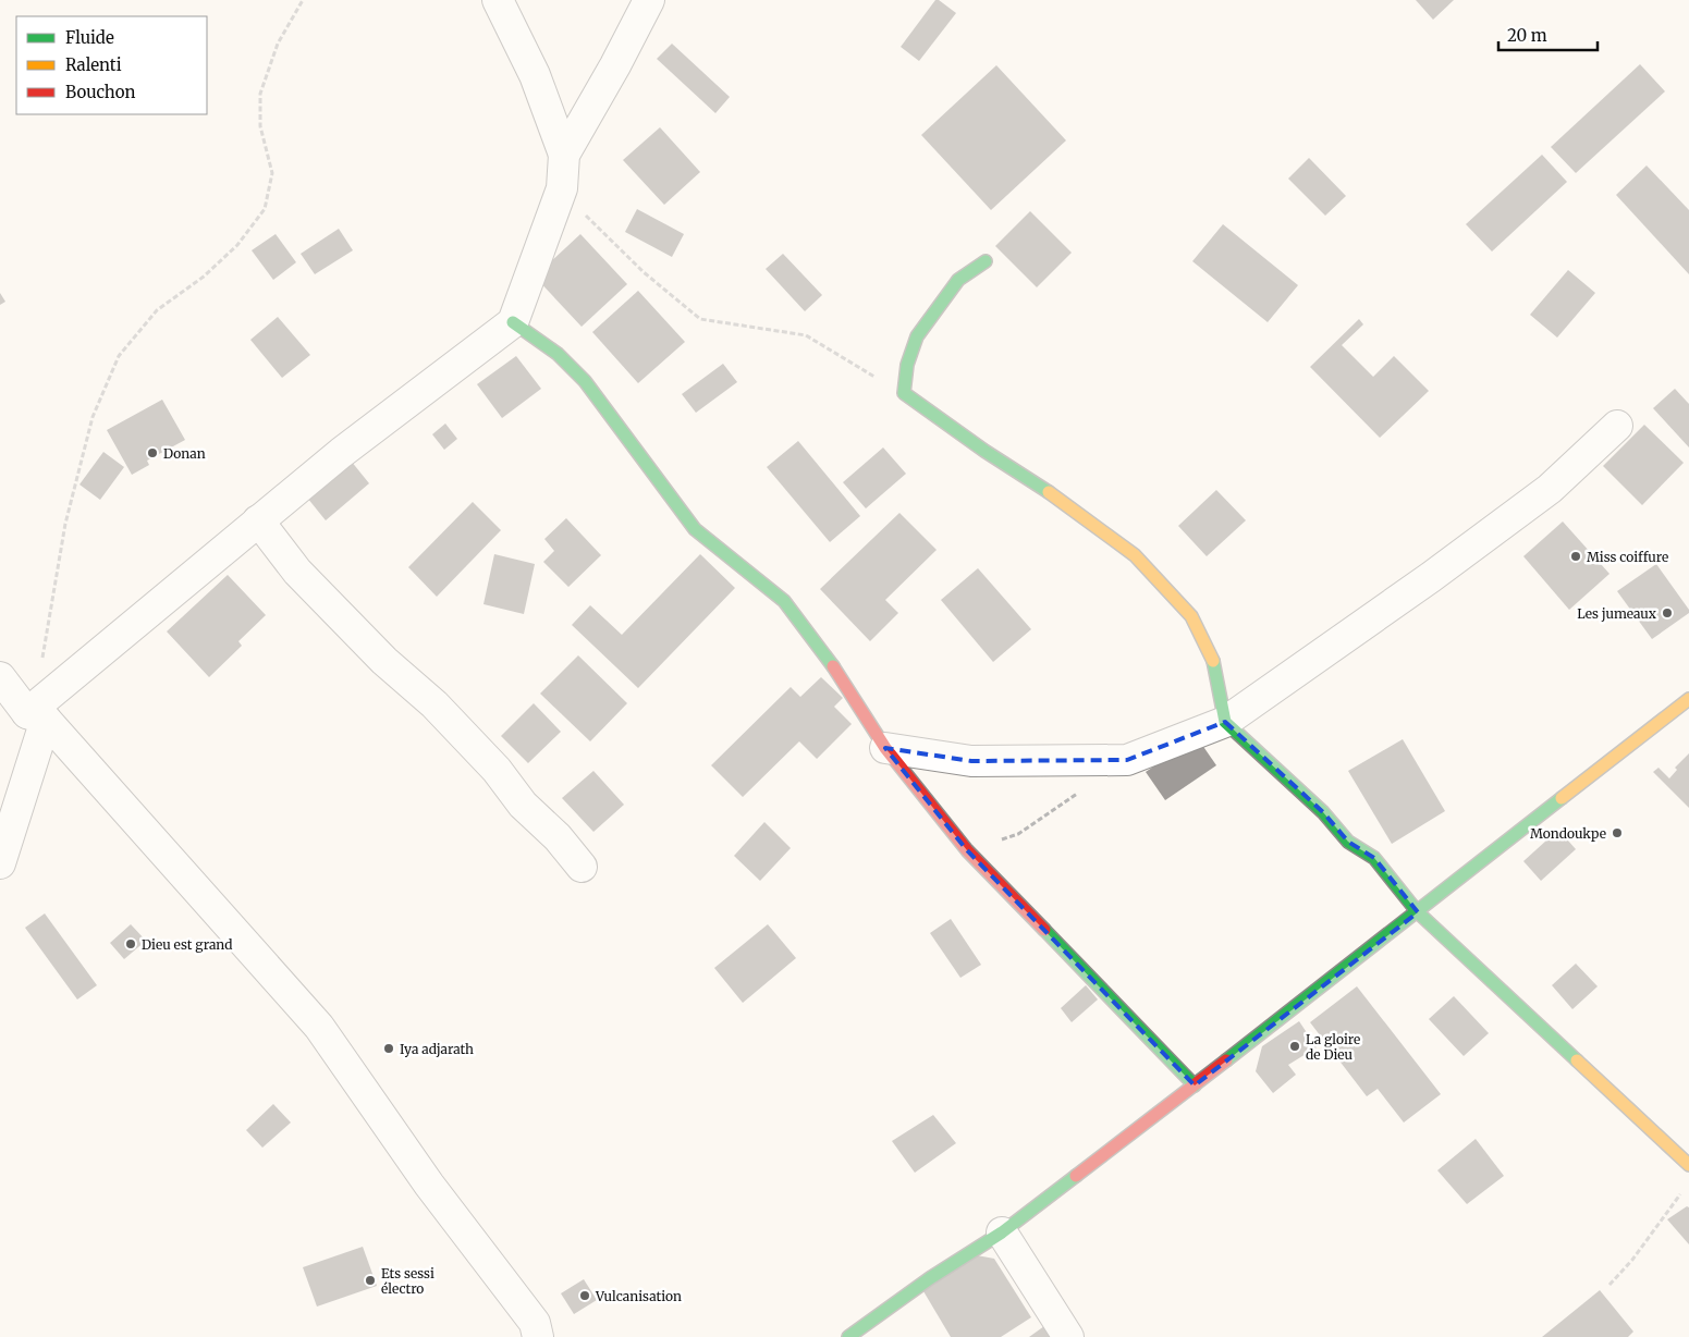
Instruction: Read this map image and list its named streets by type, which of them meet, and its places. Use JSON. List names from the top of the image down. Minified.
{"places":["Donan","Miss coiffure","Les jumeaux","Mondoukpe","Dieu est grand","La gloire de Dieu","Iya adjarath","Ets sessi électro","Vulcanisation"],"legend":["Fluide","Ralenti","Bouchon"],"scale_bar":"20 m"}
